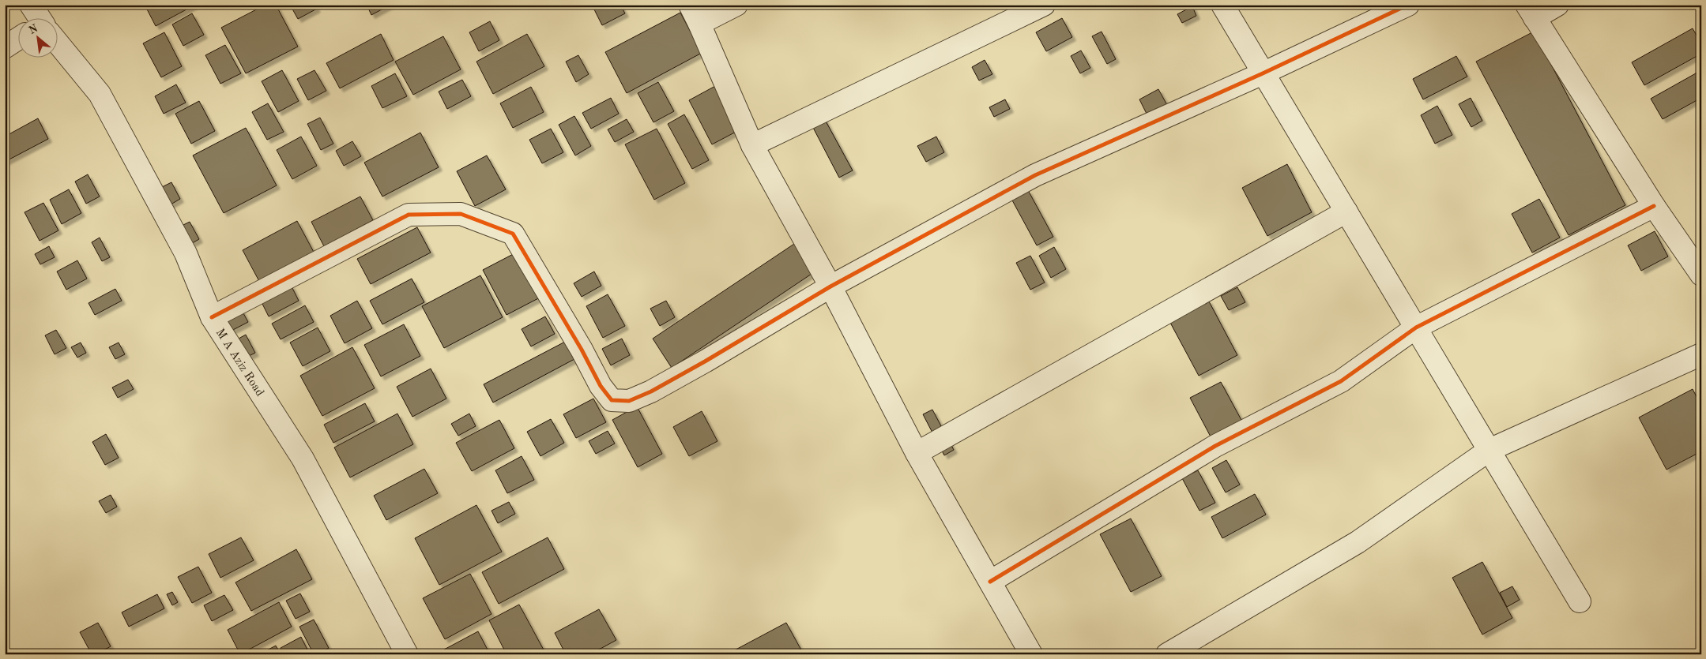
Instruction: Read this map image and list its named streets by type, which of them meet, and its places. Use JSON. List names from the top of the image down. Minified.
{"streets":{"street":["M A Aziz Road"]},"north":"top left"}
